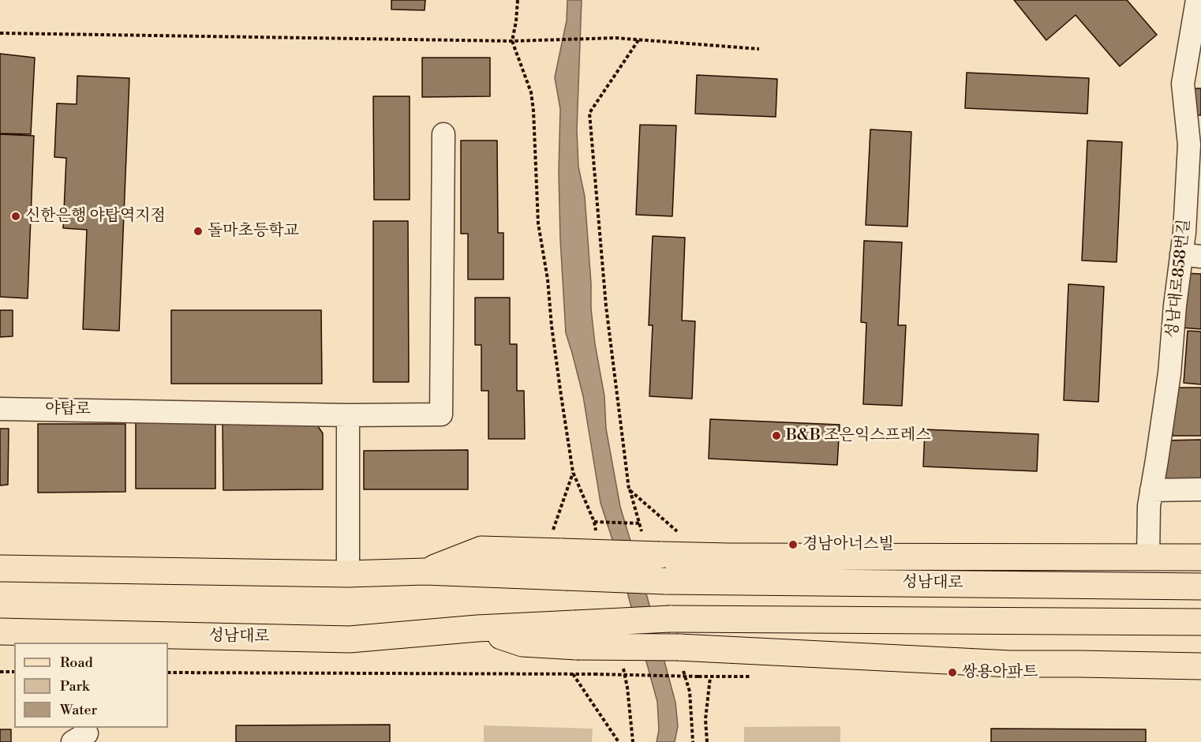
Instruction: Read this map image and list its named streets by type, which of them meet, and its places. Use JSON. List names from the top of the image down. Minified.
{"streets":{"main road":["성남대로"],"street":["성남대로858번길","야탑로"]},"places":["신한은행 야탑역지점","돌마초등학교","B&B 조은익스프레스","경남아너스빌","쌍용아파트"],"legend":["Road","Park","Water"]}
